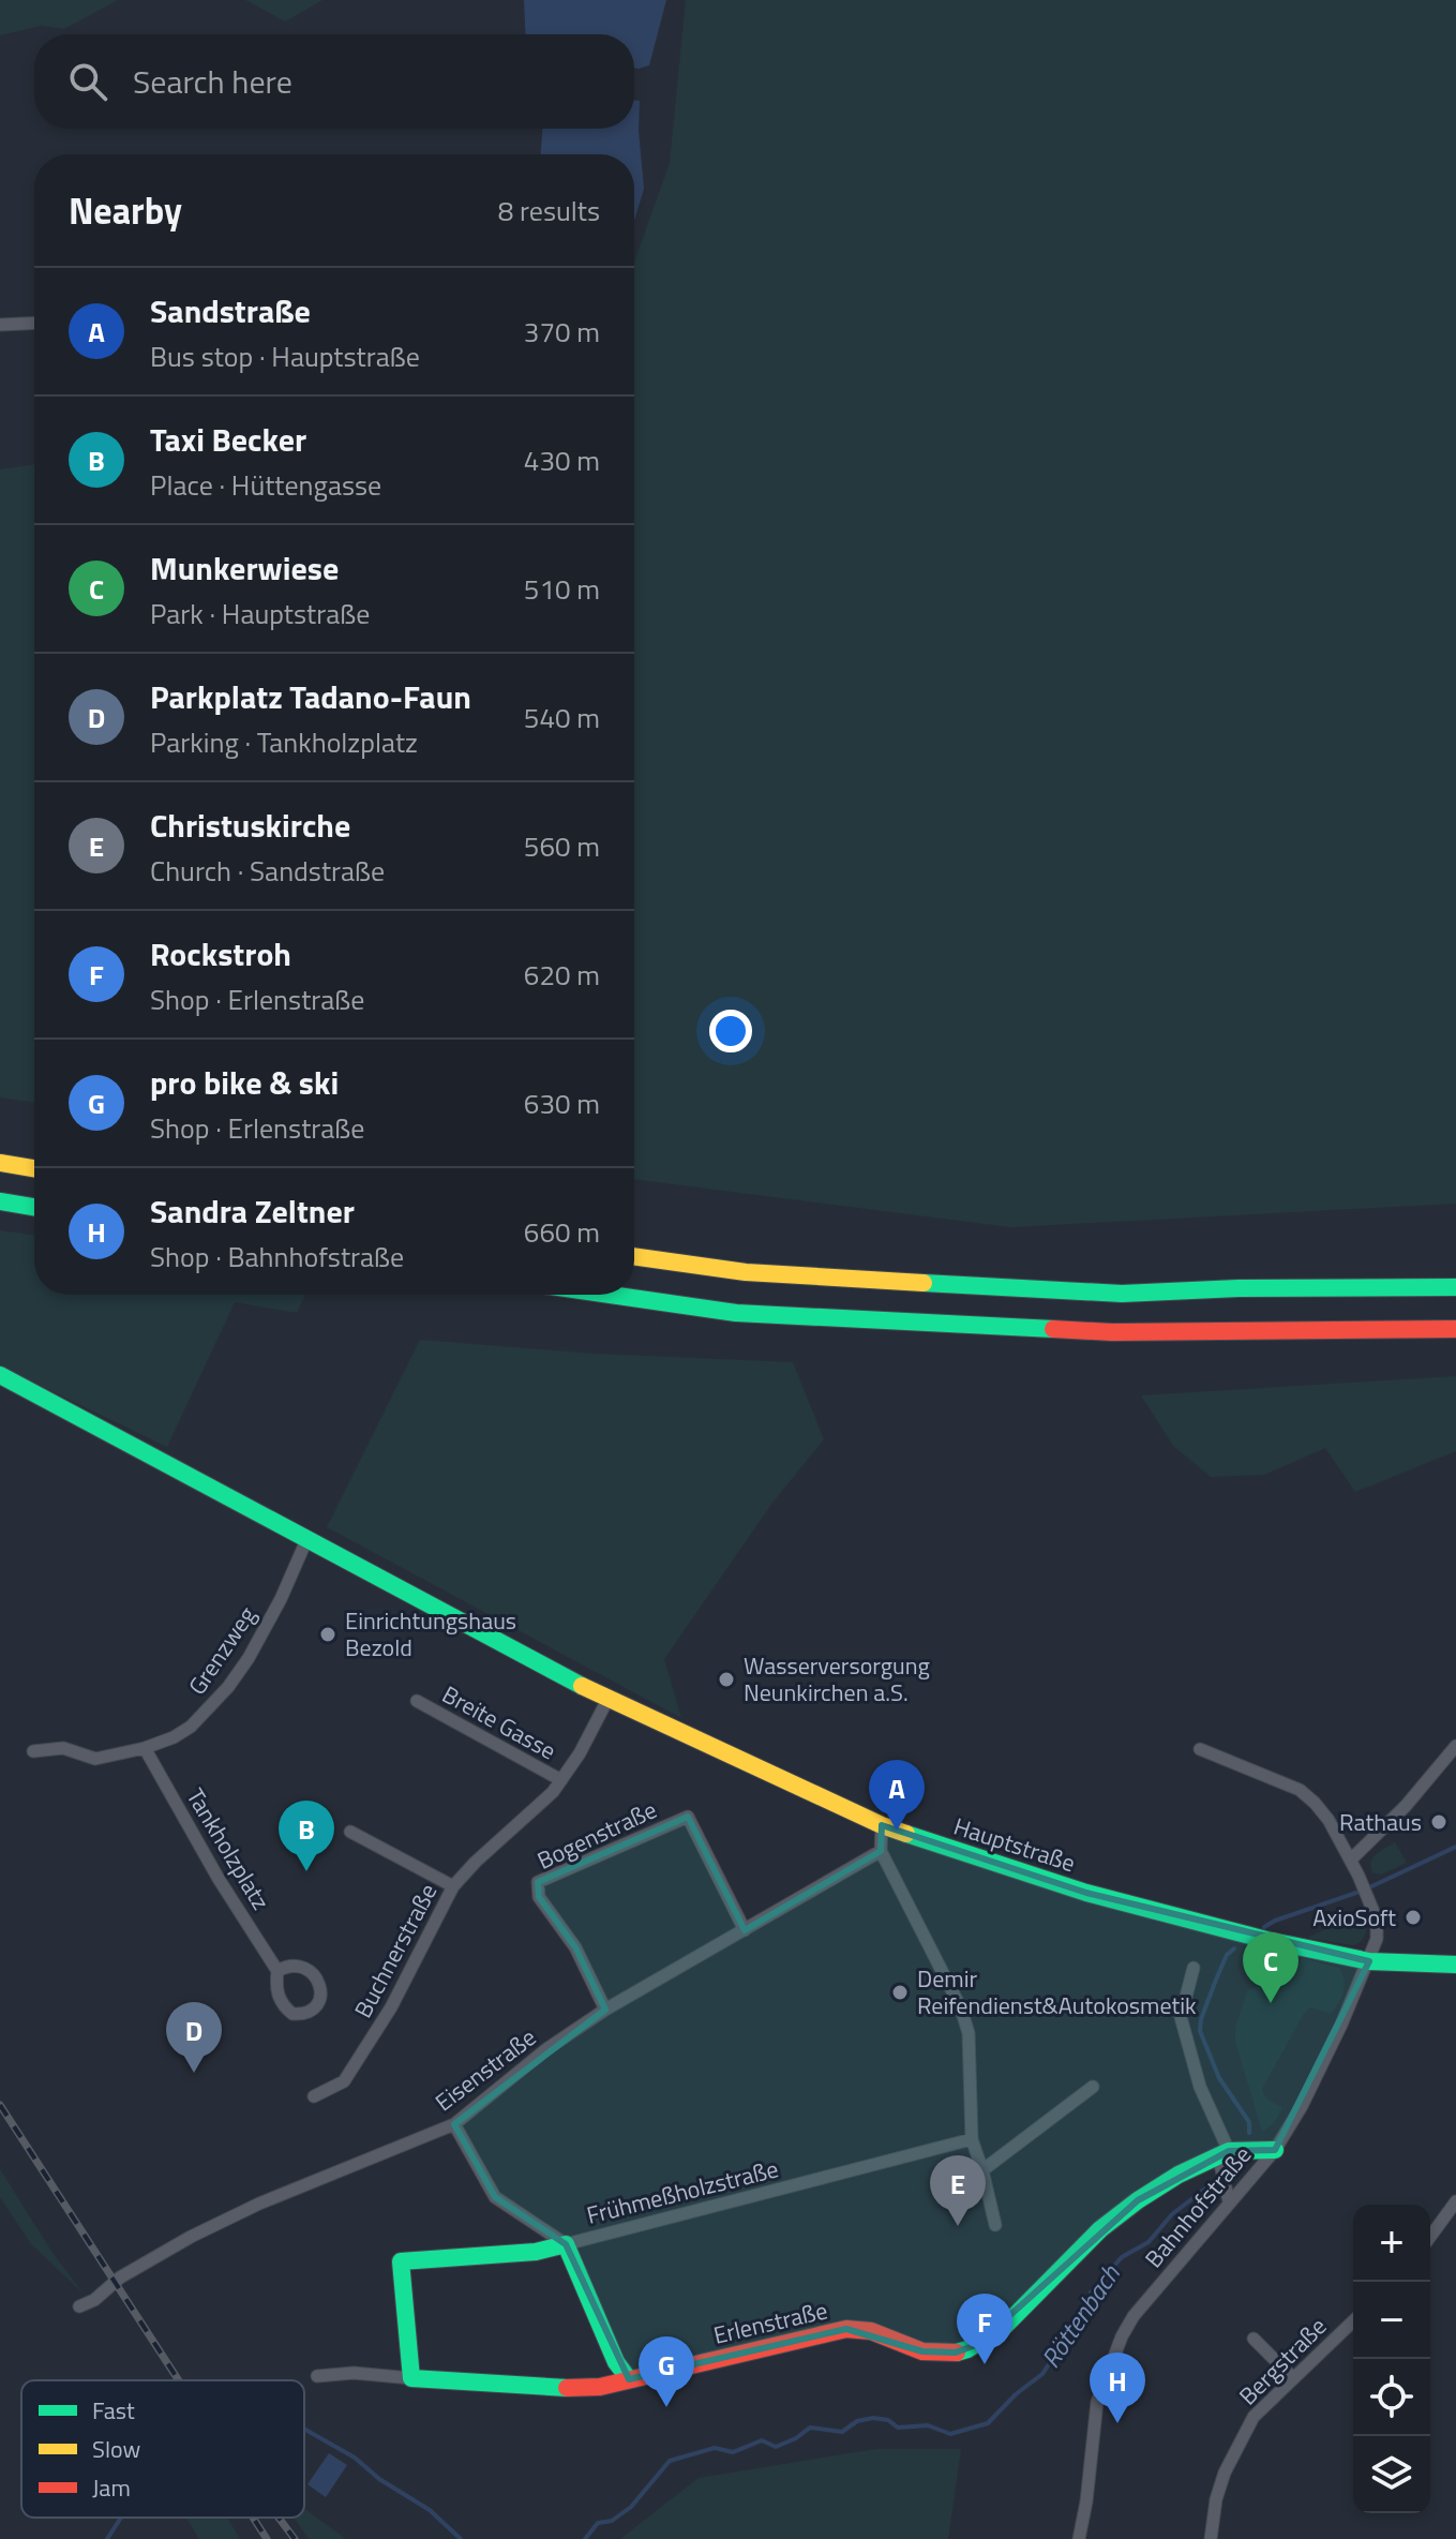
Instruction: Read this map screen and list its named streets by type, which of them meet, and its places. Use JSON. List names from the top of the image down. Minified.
{"streets":{"main road":["Hauptstraße","Erlenstraße"],"street":["Grenzweg","Breite Gasse","Bogenstraße","Tankholzplatz","Buchnerstraße","Eisenstraße","Frühmeßholzstraße","Bahnhofstraße","Bergstraße"]},"crossings":[["Grenzweg","Hauptstraße"],["Grenzweg","Tankholzplatz"],["Breite Gasse","Buchnerstraße"],["Bogenstraße","Eisenstraße"],["Hauptstraße","Buchnerstraße"],["Hauptstraße","Bahnhofstraße"],["Eisenstraße","Frühmeßholzstraße"],["Bahnhofstraße","Erlenstraße"]],"water":["Röttenbach"],"places":["Einrichtungshaus Bezold","Wasserversorgung Neunkirchen a.S.","Rathaus","AxioSoft","Demir Reifendienst&Autokosmetik"],"legend":["Fast","Slow","Jam"],"page":{"search":"Search here","heading":["Nearby","8 results"],"list":[{"mark":"A","name":"Sandstraße","note":"Bus stop · Hauptstraße","value":"370 m"},{"mark":"B","name":"Taxi Becker","note":"Place · Hüttengasse","value":"430 m"},{"mark":"C","name":"Munkerwiese","note":"Park · Hauptstraße","value":"510 m"},{"mark":"D","name":"Parkplatz Tadano-Faun","note":"Parking · Tankholzplatz","value":"540 m"},{"mark":"E","name":"Christuskirche","note":"Church · Sandstraße","value":"560 m"},{"mark":"F","name":"Rockstroh","note":"Shop · Erlenstraße","value":"620 m"},{"mark":"G","name":"pro bike & ski","note":"Shop · Erlenstraße","value":"630 m"},{"mark":"H","name":"Sandra Zeltner","note":"Shop · Bahnhofstraße","value":"660 m"}],"pins":["A","B","C","D","E","F","G","H"],"map_buttons":["+","−"]}}
